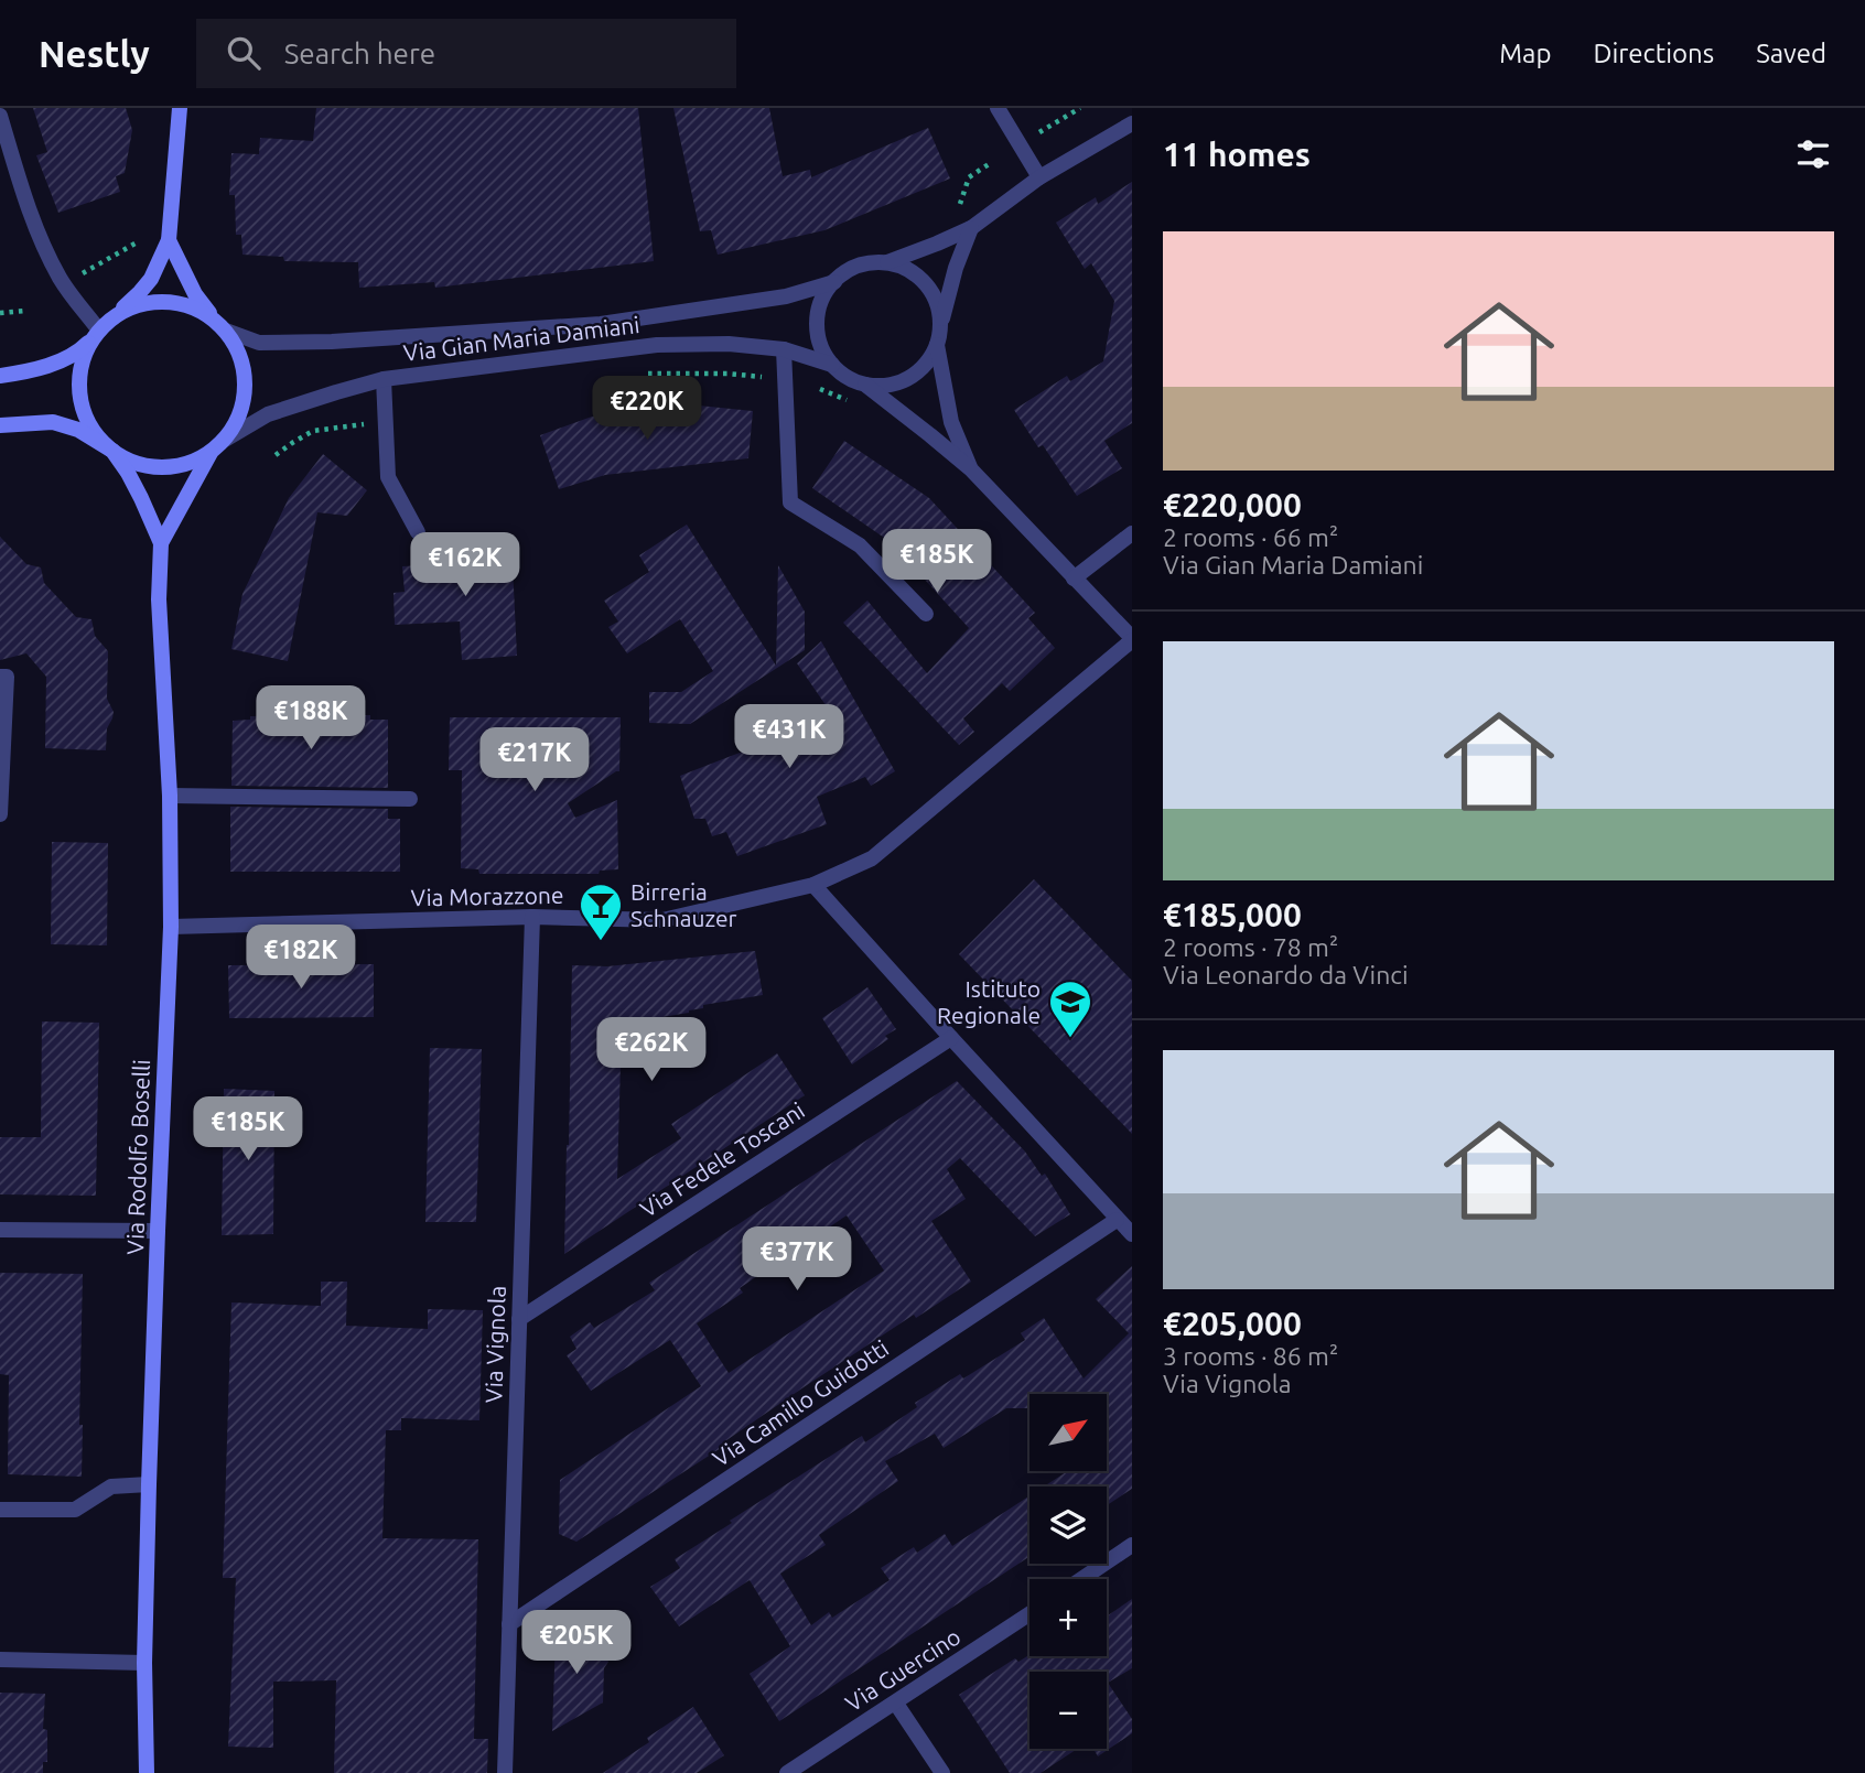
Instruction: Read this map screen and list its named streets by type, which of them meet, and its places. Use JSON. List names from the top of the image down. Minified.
{"streets":{"street":["Via Gian Maria Damiani","Via Morazzone","Via Rodolfo Boselli","Via Fedele Toscani","Via Vignola","Via Camillo Guidotti","Via Guercino"]},"crossings":[["Via Gian Maria Damiani","Via Morazzone"],["Via Gian Maria Damiani","Via Rodolfo Boselli"],["Via Morazzone","Via Rodolfo Boselli"],["Via Morazzone","Via Vignola"],["Via Fedele Toscani","Via Vignola"],["Via Vignola","Via Camillo Guidotti"]],"places":{"bar":["Birreria Schnauzer"],"school or university":["Istituto Regionale"]},"north":"top right","page":{"header":"Nestly","search":"Search here","nav":["Map","Directions","Saved"],"heading":"11 homes","list":[{"name":"€220,000","note":"2 rooms · 66 m² · Via Gian Maria Damiani"},{"name":"€185,000","note":"2 rooms · 78 m² · Via Leonardo da Vinci"},{"name":"€205,000","note":"3 rooms · 86 m² · Via Vignola"}],"price":["€220K","€185K","€162K","€188K","€431K","€217K","€182K","€262K","€185K","€377K","€205K"],"map_buttons":["+","−"]}}
